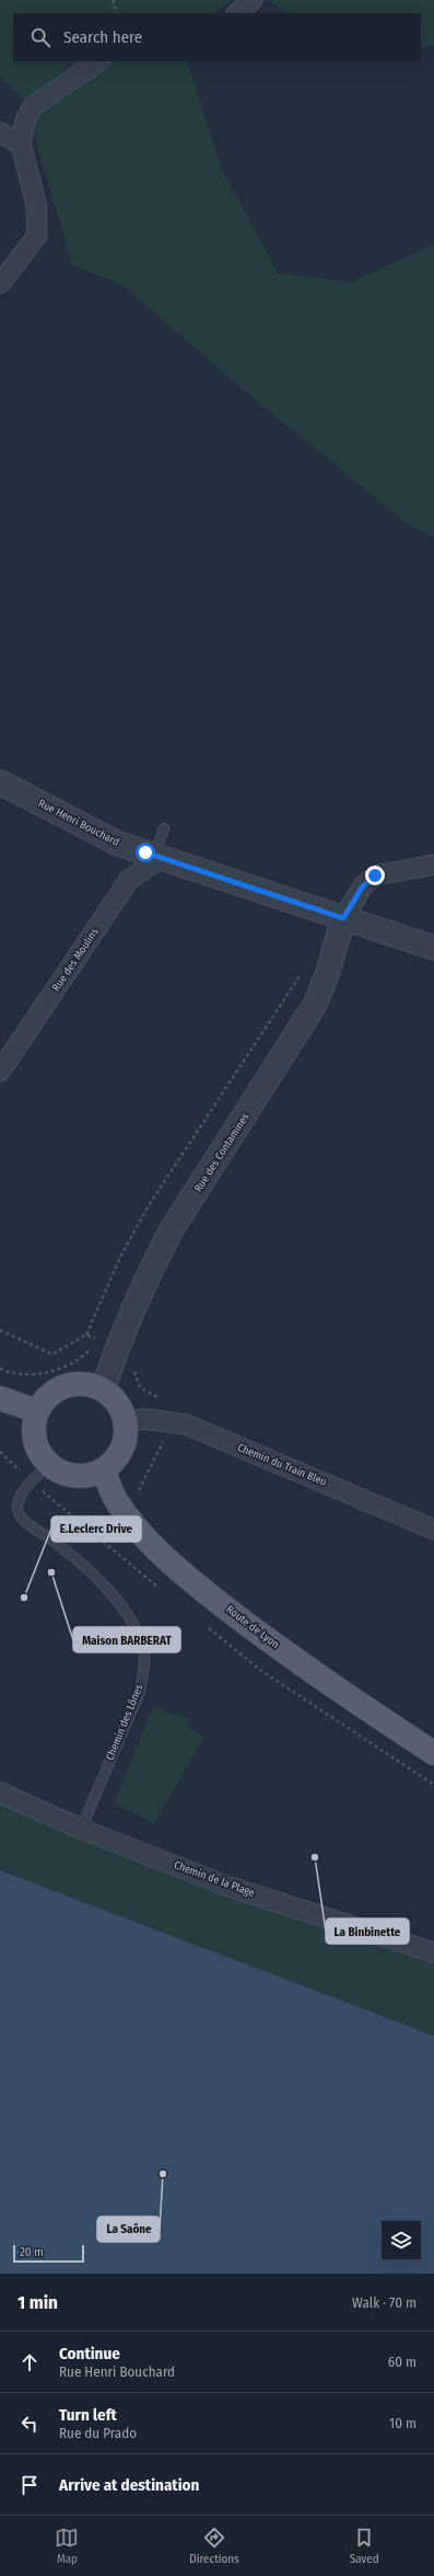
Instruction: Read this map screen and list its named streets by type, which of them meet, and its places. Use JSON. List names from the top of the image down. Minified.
{"streets":{"main road":["Route de Lyon"],"street":["Rue Henri Bouchard","Rue des Moulins","Rue des Contamines","Chemin du Train Bleu","Chemin de la Plage"],"lane":["Chemin des Lônes"]},"crossings":[["Rue Henri Bouchard","Rue des Moulins"],["Rue Henri Bouchard","Rue des Contamines"],["Rue des Contamines","Chemin du Train Bleu"],["Rue des Contamines","Route de Lyon"],["Rue des Contamines","Chemin des Lônes"],["Chemin du Train Bleu","Route de Lyon"],["Chemin du Train Bleu","Chemin des Lônes"],["Route de Lyon","Chemin des Lônes"],["Chemin des Lônes","Chemin de la Plage"]],"places":["Maison BARBERAT","E.Leclerc Drive","La Binbinette","La Saône"],"scale_bar":"20 m","page":{"search":"Search here","scale":"20 m","heading":["1 min","Walk · 70 m"],"list":[["Continue","Rue Henri Bouchard","60 m"],["Turn left","Rue du Prado","10 m"],"Arrive at destination"],"nav":["Map","Directions","Saved"]}}
